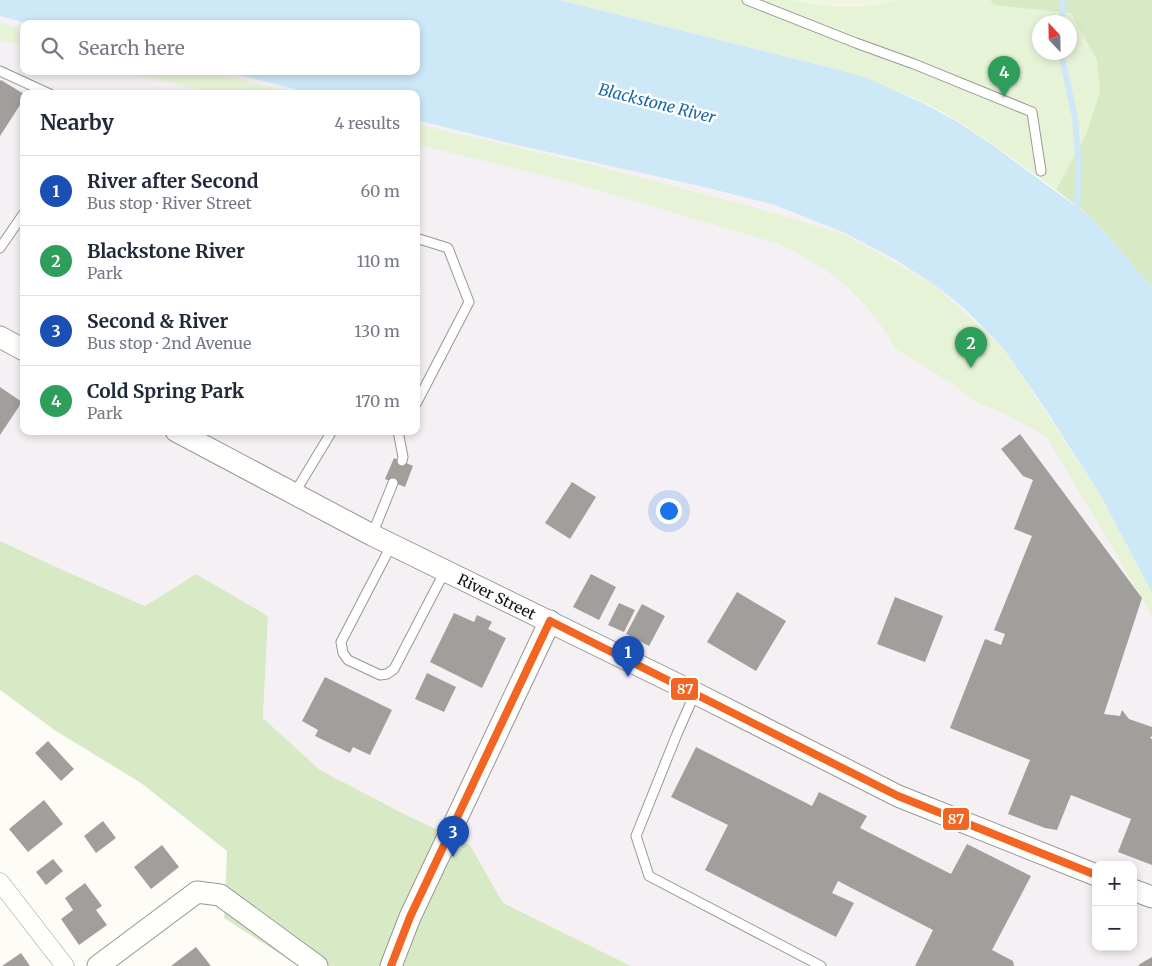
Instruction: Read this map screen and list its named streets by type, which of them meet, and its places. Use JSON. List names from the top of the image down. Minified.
{"streets":{"street":["River Street"]},"water":["Blackstone River"],"lines":["transit line 87"],"north":"top","page":{"search":"Search here","pins":["4","2","1","3"],"heading":["Nearby","4 results"],"list":[{"mark":"1","name":"River after Second","note":"Bus stop · River Street","value":"60 m"},{"mark":"2","name":"Blackstone River","note":"Park","value":"110 m"},{"mark":"3","name":"Second & River","note":"Bus stop · 2nd Avenue","value":"130 m"},{"mark":"4","name":"Cold Spring Park","note":"Park","value":"170 m"}],"map_buttons":["+","−"]}}
